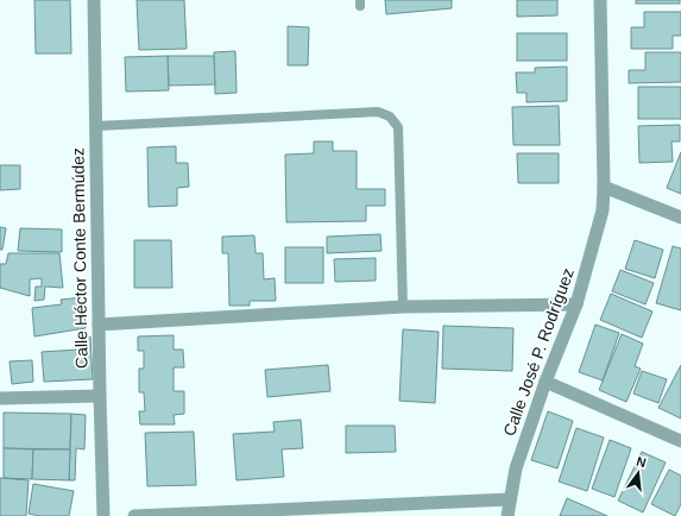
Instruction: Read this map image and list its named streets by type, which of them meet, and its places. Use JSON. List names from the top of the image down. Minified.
{"streets":{"street":["Calle Héctor Conte Bermúdez","Calle José P. Rodríguez"]},"north":"top"}
